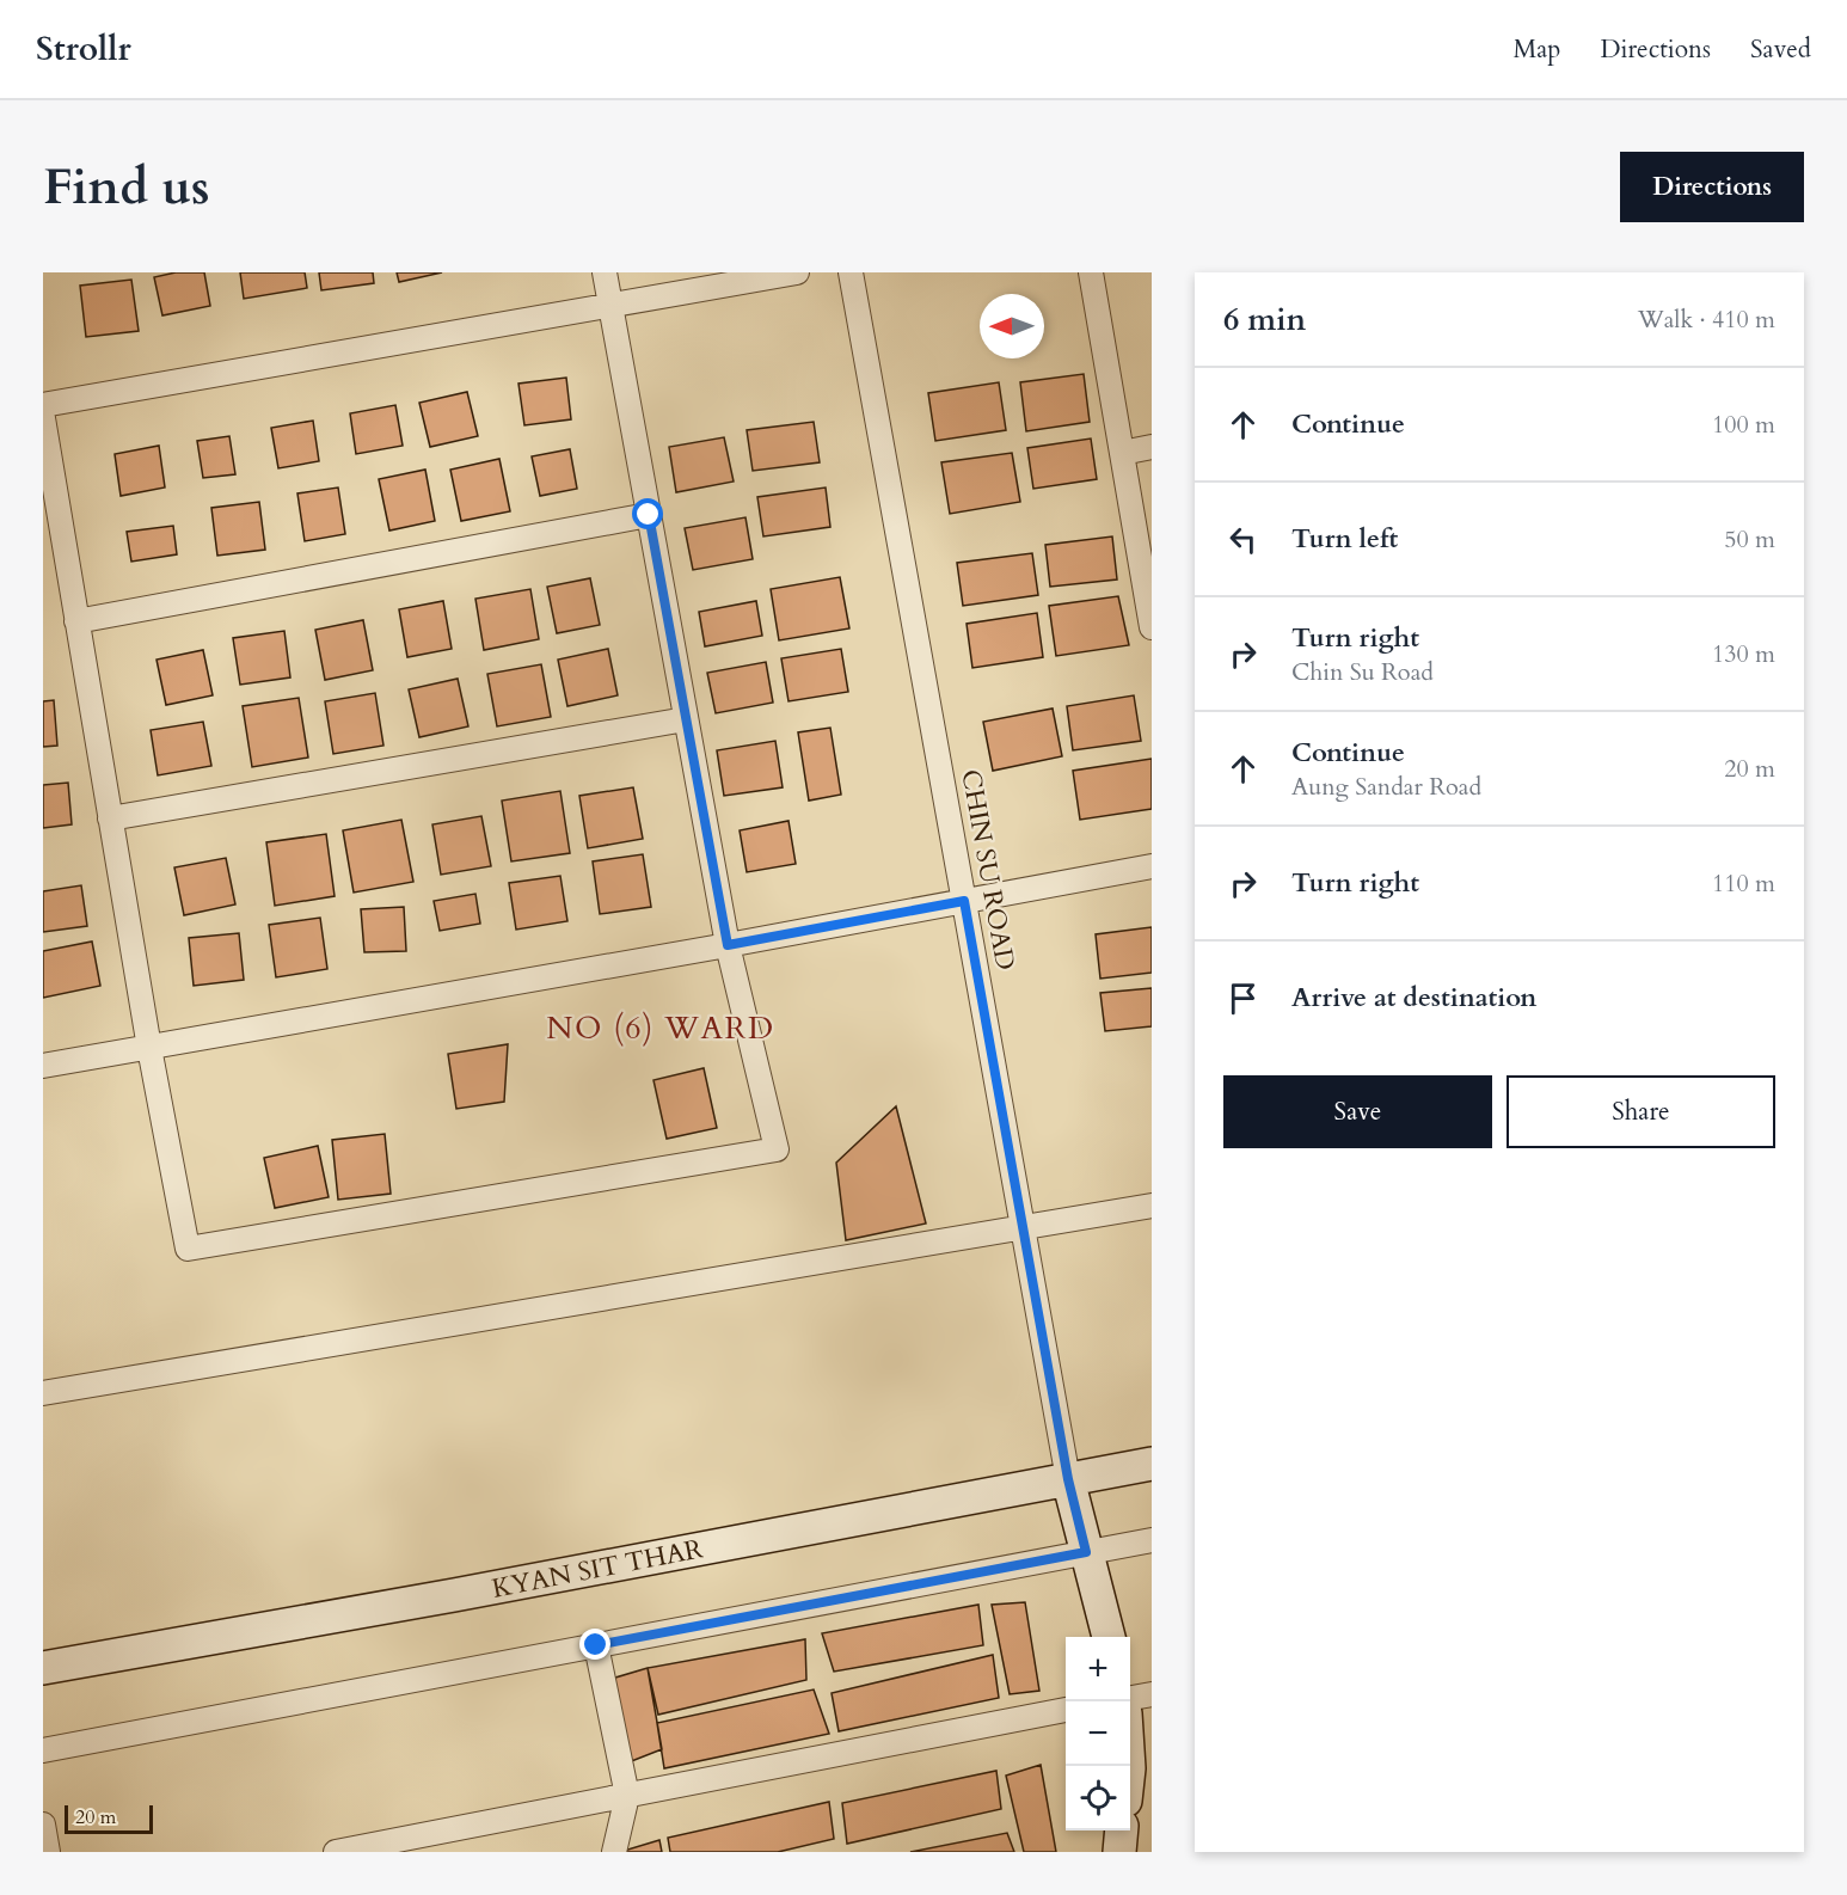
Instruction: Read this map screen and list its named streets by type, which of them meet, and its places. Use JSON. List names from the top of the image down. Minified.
{"streets":{"main road":["KYAN SIT THAR"],"street":["CHIN SU ROAD"]},"crossings":[["CHIN SU ROAD","KYAN SIT THAR"]],"districts":["NO (6) WARD"],"scale_bar":"20 m","north":"left","page":{"header":"Strollr","nav":["Map","Directions","Saved"],"buttons":["Directions",["Save","Share"]],"title":"Find us","heading":["6 min","Walk · 410 m"],"list":[["Continue","100 m"],["Turn left","50 m"],["Turn right","Chin Su Road","130 m"],["Continue","Aung Sandar Road","20 m"],["Turn right","110 m"],"Arrive at destination"],"map_buttons":["+","−"],"scale":"20 m"}}
